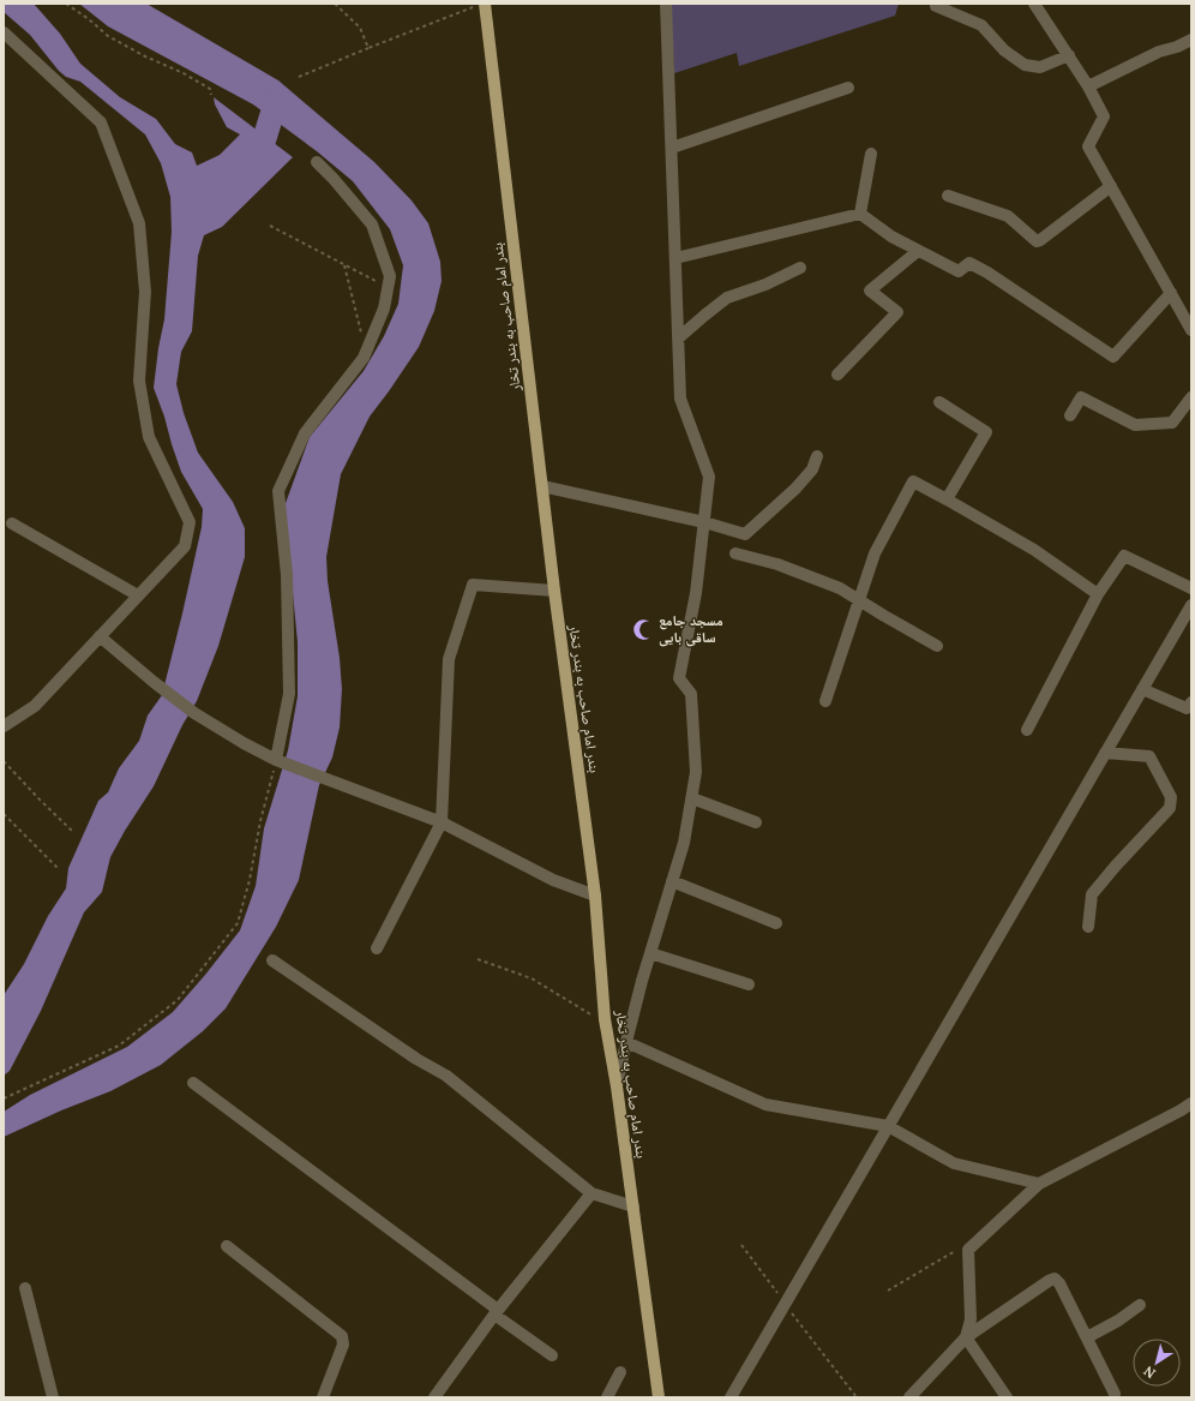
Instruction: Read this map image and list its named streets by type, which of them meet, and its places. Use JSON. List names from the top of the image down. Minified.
{"streets":{"main road":["بندر امام صاحب به بندر تخار"]},"places":{"mosque":["مسجد جامع ساقی بایی"]},"north":"bottom left"}
